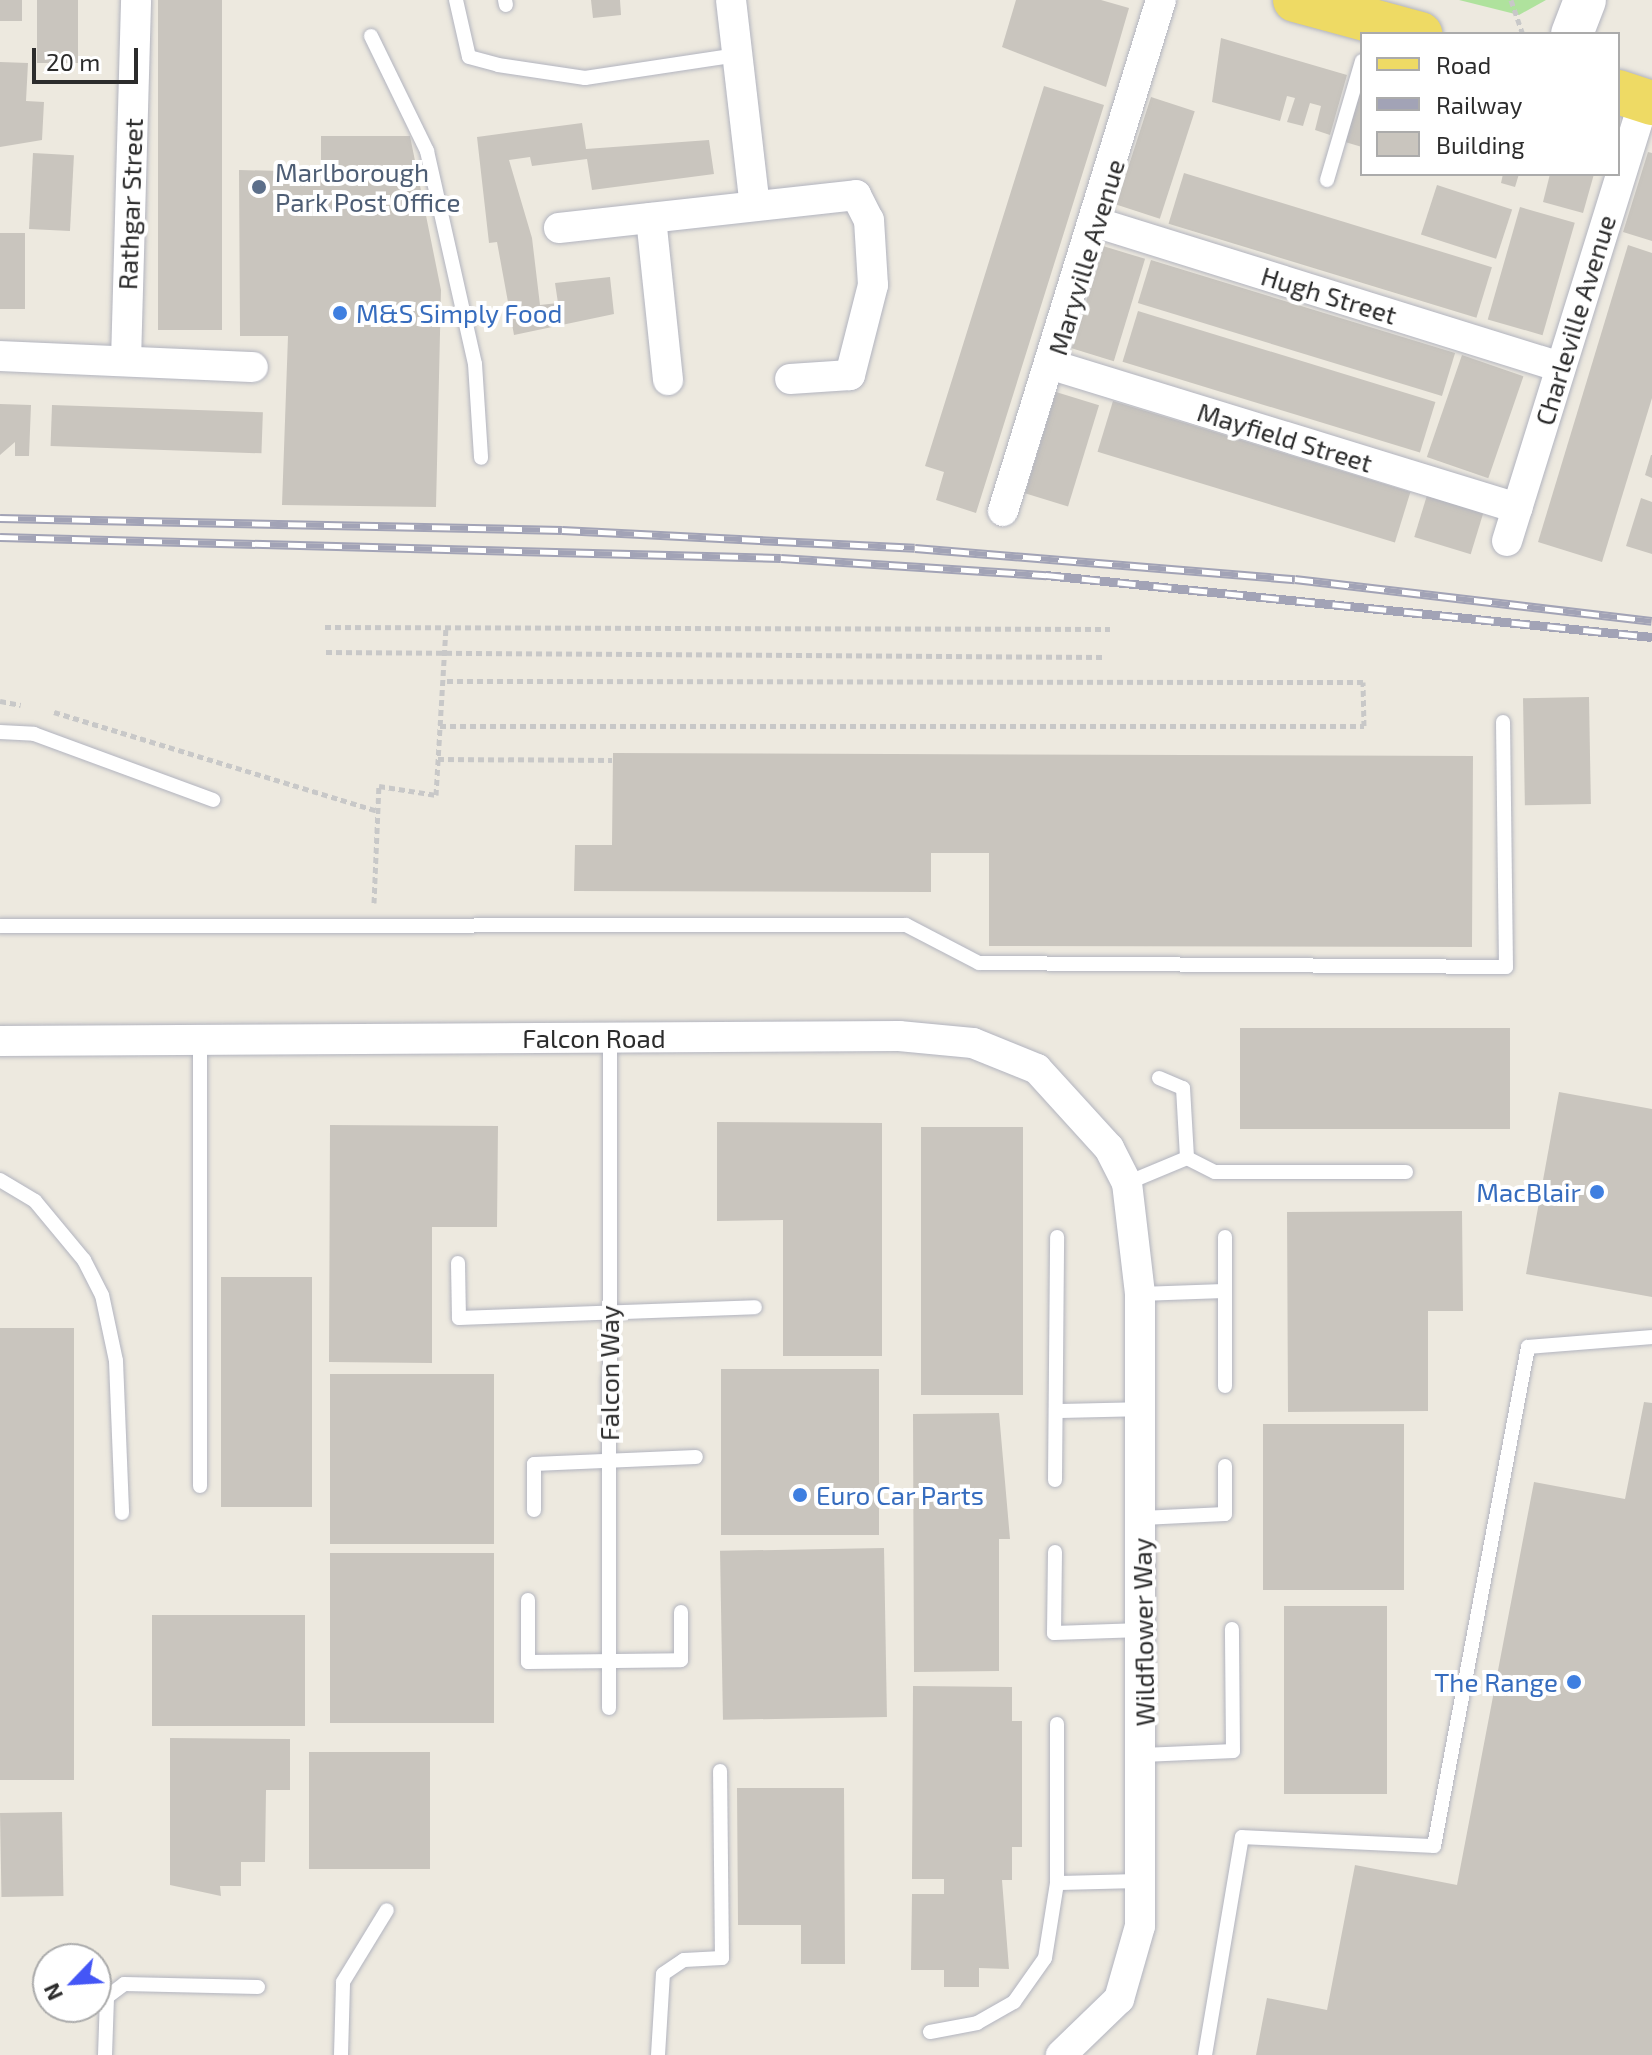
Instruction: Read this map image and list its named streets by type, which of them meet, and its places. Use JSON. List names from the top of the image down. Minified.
{"streets":{"street":["Rathgar Street","Maryville Avenue","Hugh Street","Charleville Avenue","Mayfield Street","Falcon Road","Wildflower Way"],"lane":["Falcon Way"]},"crossings":[["Maryville Avenue","Hugh Street"],["Maryville Avenue","Mayfield Street"],["Hugh Street","Charleville Avenue"],["Charleville Avenue","Mayfield Street"],["Falcon Road","Falcon Way"],["Falcon Road","Wildflower Way"]],"places":["Marlborough Park Post Office","M&S Simply Food","MacBlair","Euro Car Parts","The Range"],"legend":["Road","Railway","Building"],"scale_bar":"20 m","north":"bottom left"}
